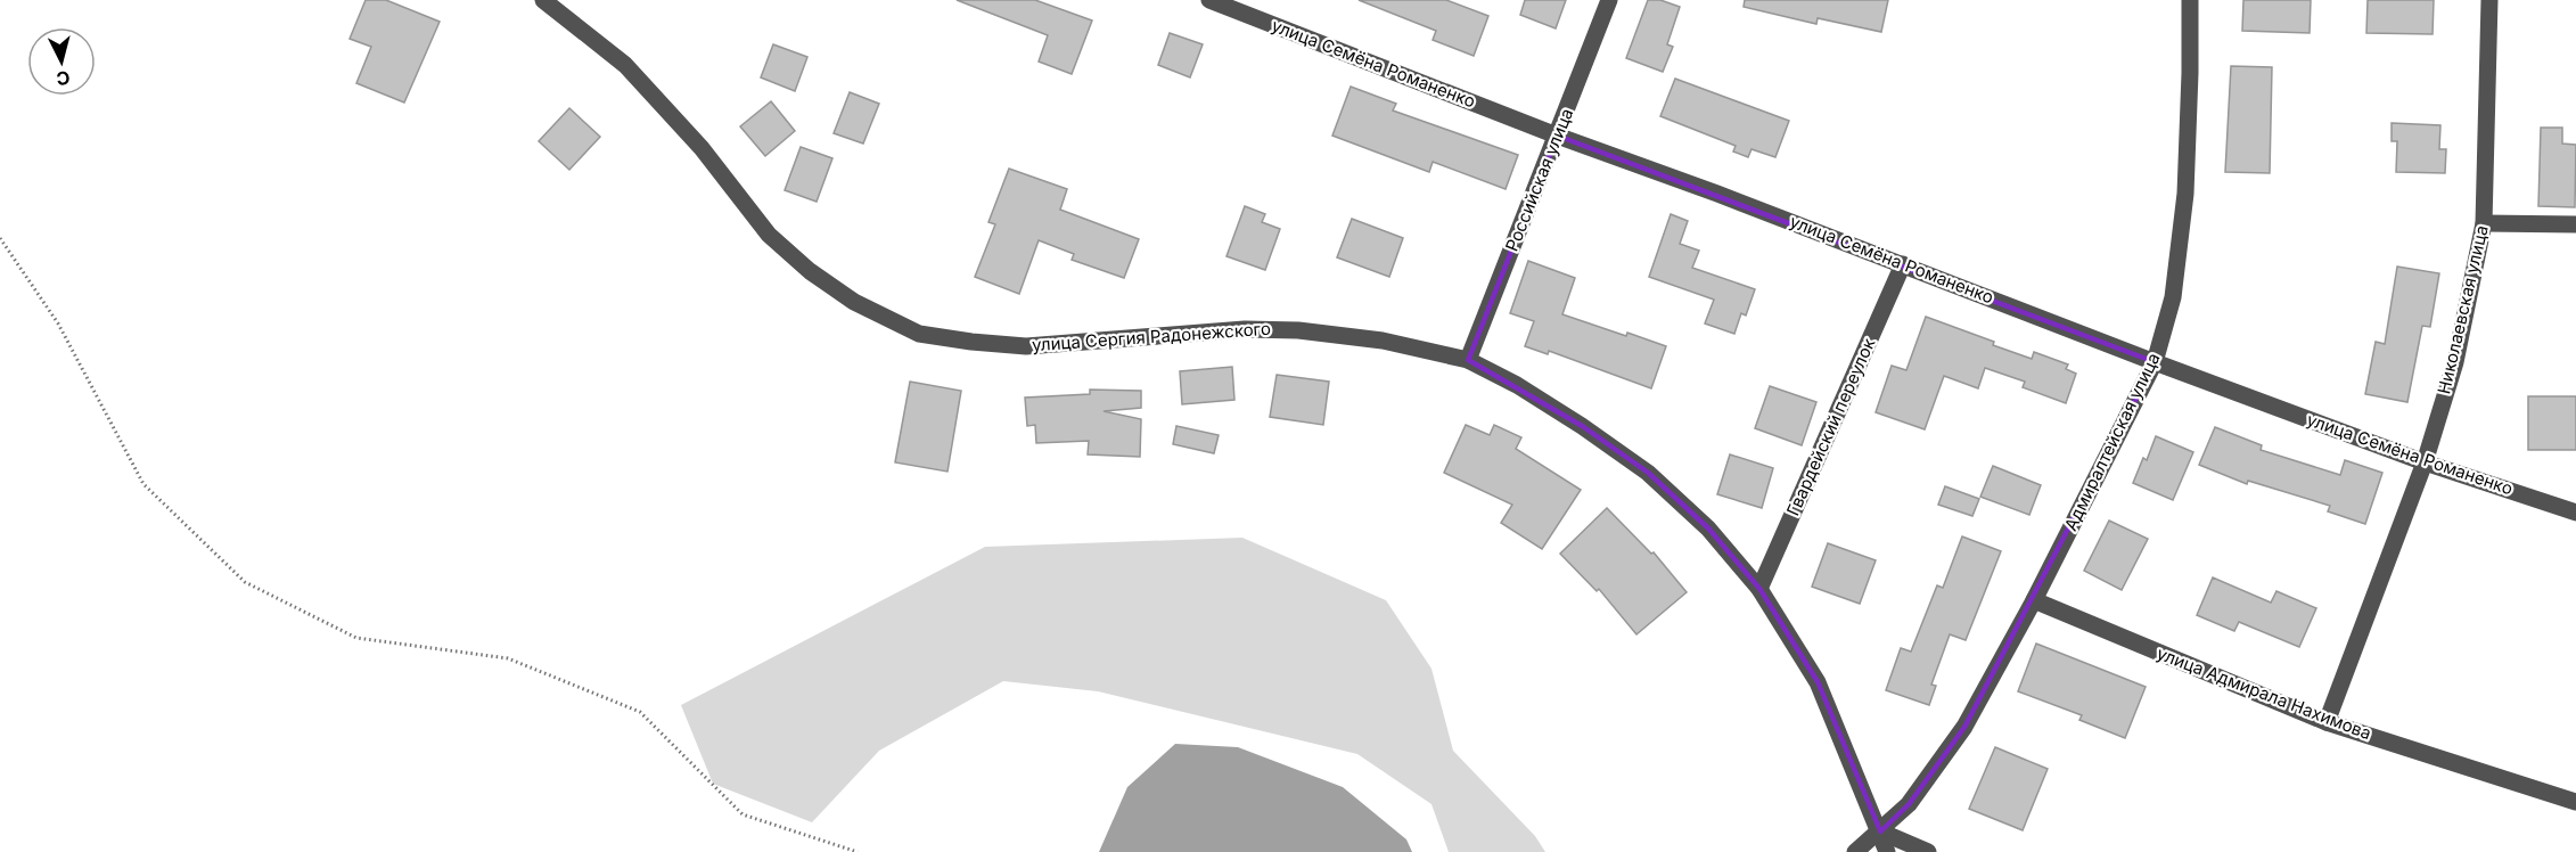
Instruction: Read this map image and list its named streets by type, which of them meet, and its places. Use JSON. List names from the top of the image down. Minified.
{"streets":{"street":["улица Семёна Романенко","Российская улица","Николаевская улица","улица Сергия Радонежского","Гвардейский переулок","Адмиралтейская улица","улица Адмирала Нахимова"]},"crossings":[["улица Семёна Романенко","Российская улица"],["улица Семёна Романенко","Николаевская улица"],["улица Семёна Романенко","Гвардейский переулок"],["улица Семёна Романенко","Адмиралтейская улица"],["Российская улица","улица Сергия Радонежского"],["Николаевская улица","улица Адмирала Нахимова"],["улица Сергия Радонежского","Гвардейский переулок"],["улица Сергия Радонежского","Адмиралтейская улица"],["Адмиралтейская улица","улица Адмирала Нахимова"]],"north":"bottom"}
